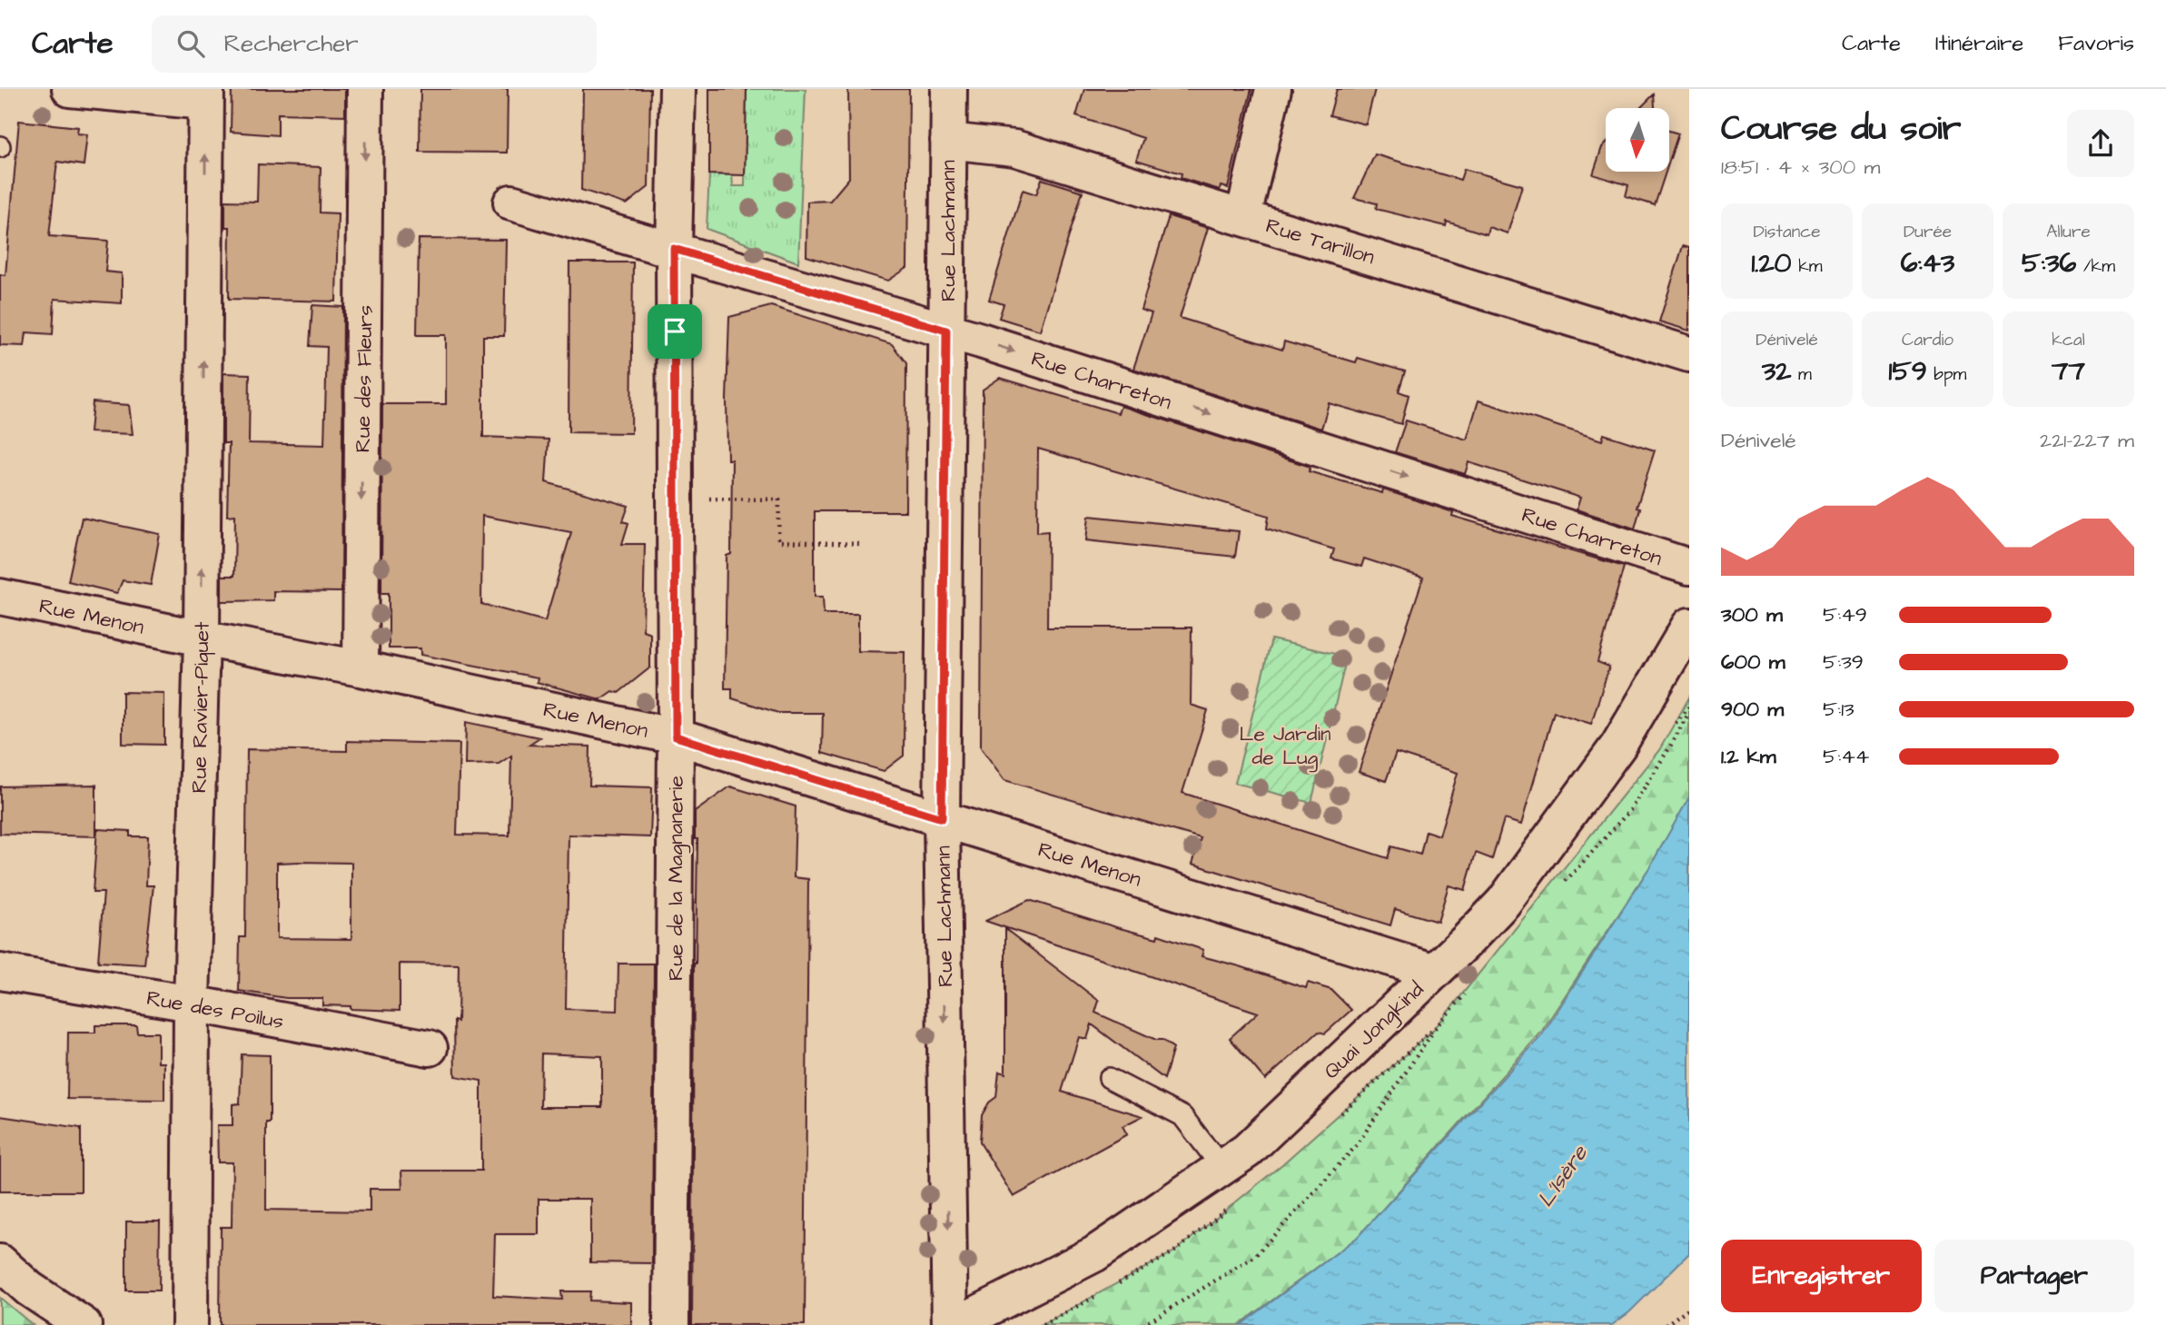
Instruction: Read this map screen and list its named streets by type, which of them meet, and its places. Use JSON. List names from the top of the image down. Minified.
{"streets":{"street":["Rue Lachmann","Rue Tarillon","Rue des Fleurs","Rue Charreton","Rue Menon","Rue Ravier-Piquet","Rue de la Magnanerie","Rue des Poilus","Quai Jongkind"]},"crossings":[["Rue Lachmann","Rue Tarillon"],["Rue Lachmann","Rue Charreton"],["Rue Lachmann","Rue Menon"],["Rue des Fleurs","Rue Menon"],["Rue Charreton","Rue de la Magnanerie"],["Rue Menon","Rue Ravier-Piquet"],["Rue Menon","Rue de la Magnanerie"],["Rue Menon","Quai Jongkind"],["Rue Ravier-Piquet","Rue des Poilus"]],"one_way":["Rue Lachmann","Rue des Fleurs","Rue Charreton","Rue Ravier-Piquet"],"water":["L'Isère"],"parks":["Le Jardin de Lug"],"north":"bottom","page":{"header":"Carte","search":"Rechercher","nav":["Carte","Itinéraire","Favoris"],"heading":["Course du soir","18:51 · 4 × 300 m"],"stats":[["Distance","1.20 km"],["Durée","6:43"],["Allure","5:36 /km"],["Dénivelé","32 m"],["Cardio","159 bpm"],["kcal","77"]],"chart":["Dénivelé","221–227 m"],"list":[{"name":"300 m","note":"5:49"},{"name":"600 m","note":"5:39"},{"name":"900 m","note":"5:13"},{"name":"1.2 km","note":"5:44"}],"buttons":["Enregistrer","Partager"]}}
